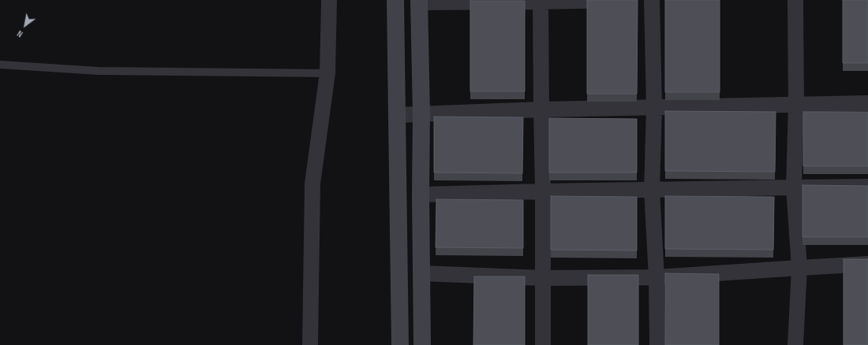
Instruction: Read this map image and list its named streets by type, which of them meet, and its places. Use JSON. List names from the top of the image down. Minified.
{"north":"bottom left"}
